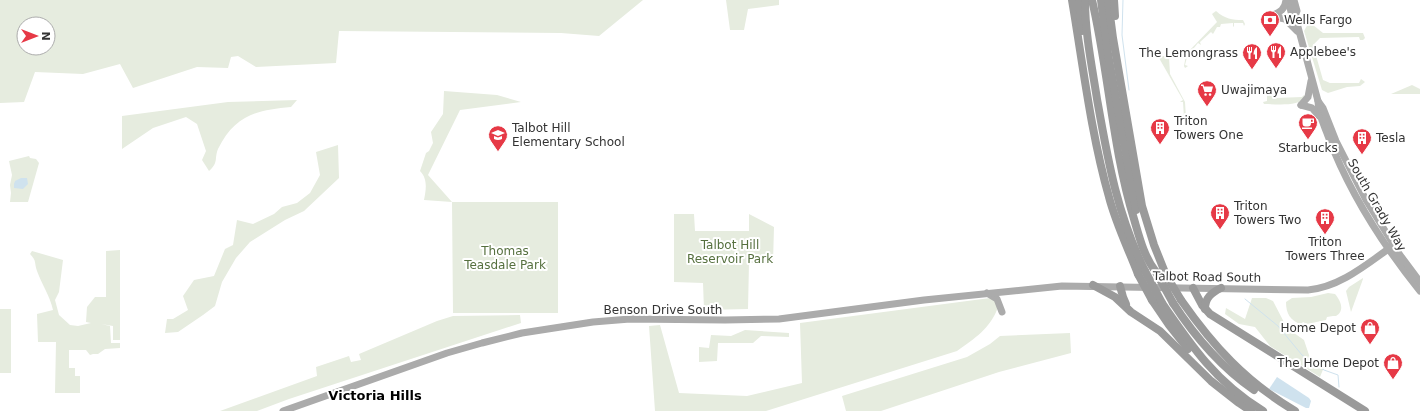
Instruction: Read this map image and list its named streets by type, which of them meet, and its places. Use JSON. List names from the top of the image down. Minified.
{"streets":{"main road":["South Grady Way","Talbot Road South","Benson Drive South"]},"crossings":[["South Grady Way","Talbot Road South"],["Talbot Road South","Benson Drive South"]],"districts":["Victoria Hills"],"parks":["Talbot Hill Reservoir Park","Thomas Teasdale Park"],"places":{"bank":["Wells Fargo"],"restaurant":["Applebee's","The Lemongrass"],"supermarket":["Uwajimaya"],"cafe":["Starbucks"],"building":["Triton Towers One","Tesla","Triton Towers Two","Triton Towers Three"],"school or university":["Talbot Hill Elementary School"],"shop":["Home Depot","The Home Depot"]},"north":"right"}
